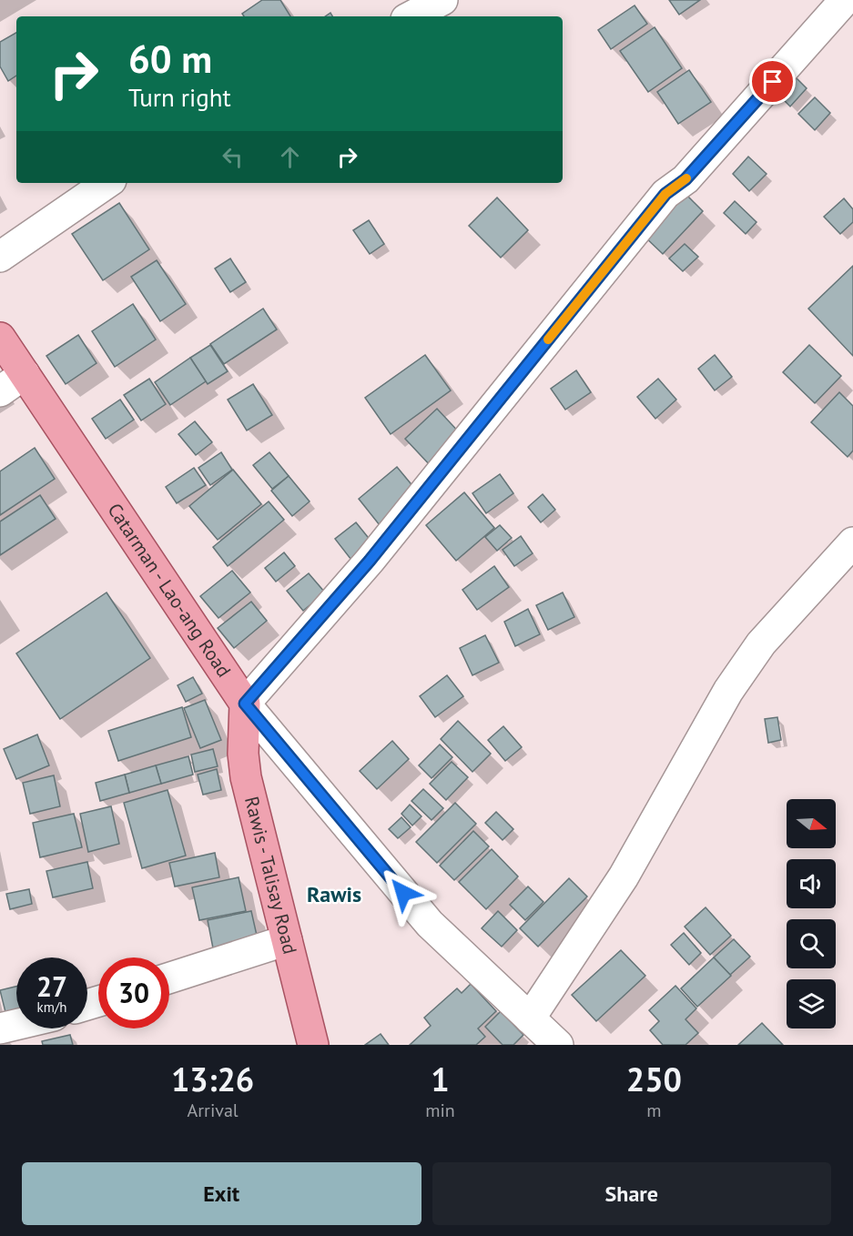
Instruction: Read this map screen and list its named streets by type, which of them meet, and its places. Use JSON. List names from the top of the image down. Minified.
{"streets":{"main road":["Catarman - Lao-ang Road","Rawis - Talisay Road"]},"crossings":[["Catarman - Lao-ang Road","Rawis - Talisay Road"]],"districts":["Rawis"],"north":"right","page":{"turn":["60 m","Turn right"],"speed":"27 km/h","limit":"30","eta":["13:26","Arrival","1","min","250","m"],"buttons":["Exit","Share"]}}
